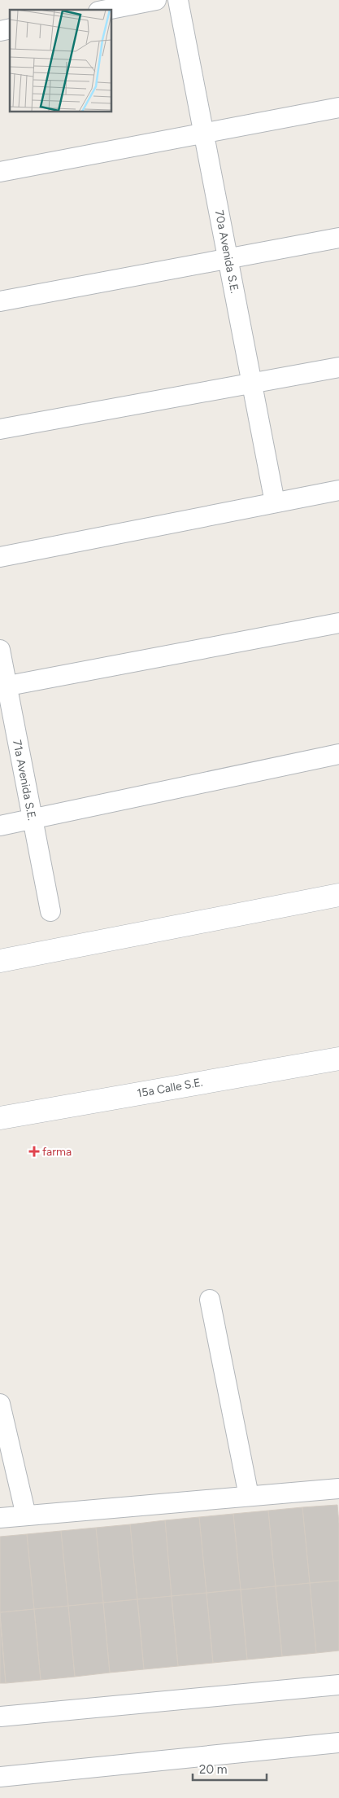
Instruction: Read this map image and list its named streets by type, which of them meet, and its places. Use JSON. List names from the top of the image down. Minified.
{"streets":{"street":["70a Avenida S.E.","71a Avenida S.E.","15a Calle S.E."]},"places":{"health":["farma"]},"scale_bar":"20 m"}
